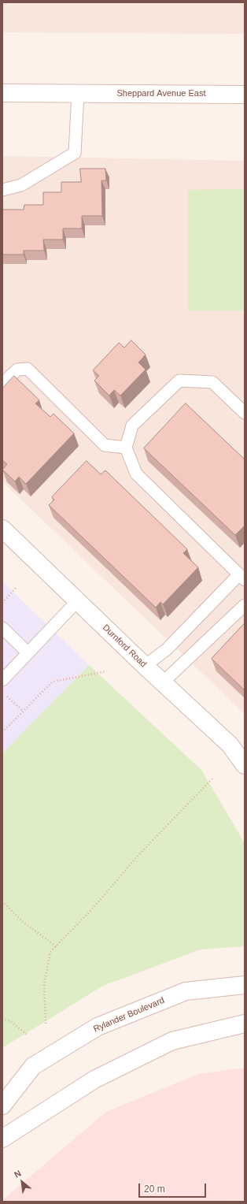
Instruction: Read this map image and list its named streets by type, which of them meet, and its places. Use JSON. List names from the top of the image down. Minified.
{"streets":{"street":["Sheppard Avenue East","Durnford Road","Rylander Boulevard"]},"scale_bar":"20 m","north":"top left"}
